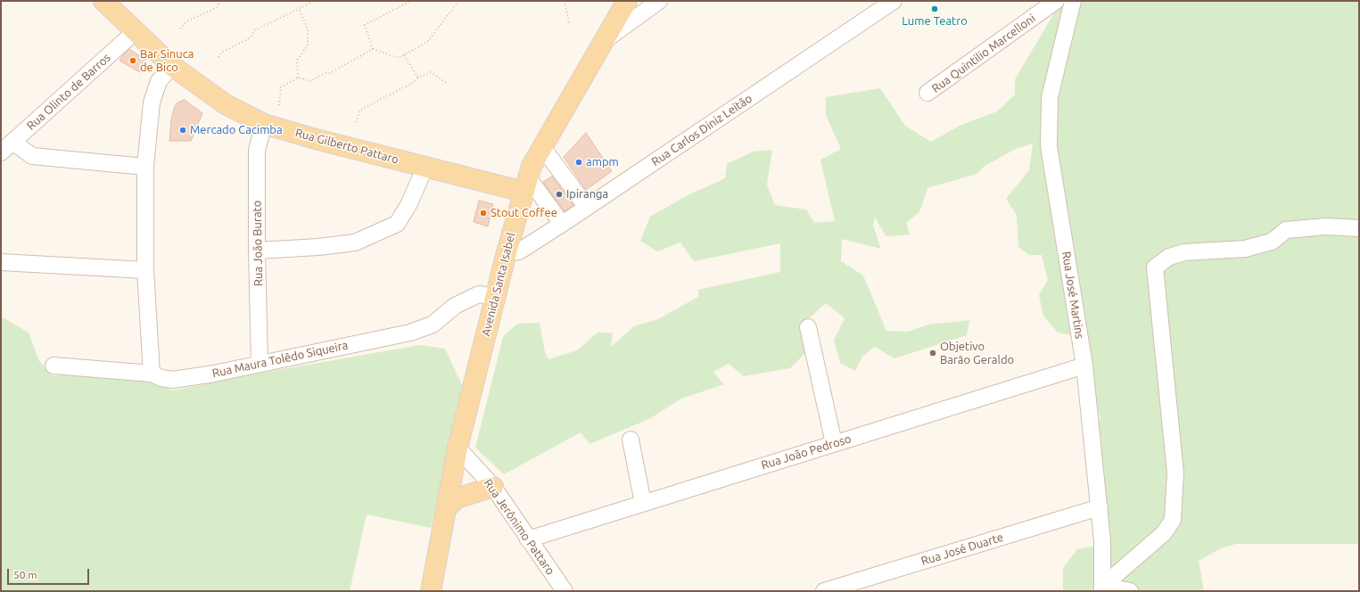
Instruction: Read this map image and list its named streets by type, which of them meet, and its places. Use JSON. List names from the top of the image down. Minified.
{"streets":{"main road":["Rua Gilberto Pattaro","Avenida Santa Isabel"],"street":["Rua Quintilio Marcelloni","Rua Olinto de Barros","Rua Carlos Diniz Leitão","Rua João Burato","Rua José Martins","Rua Maura Tolêdo Siqueira","Rua João Pedroso","Rua Jerônimo Pattaro","Rua José Duarte"]},"crossings":[["Rua Olinto de Barros","Rua Gilberto Pattaro"],["Rua Carlos Diniz Leitão","Avenida Santa Isabel"],["Rua Gilberto Pattaro","Rua João Burato"],["Rua Gilberto Pattaro","Avenida Santa Isabel"],["Rua João Burato","Rua Maura Tolêdo Siqueira"],["Avenida Santa Isabel","Rua Maura Tolêdo Siqueira"],["Avenida Santa Isabel","Rua Jerônimo Pattaro"],["Rua José Martins","Rua João Pedroso"],["Rua José Martins","Rua José Duarte"],["Rua João Pedroso","Rua Jerônimo Pattaro"]],"places":["Lume Teatro","Bar Sinuca de Bico","Mercado Cacimba","ampm","Ipiranga","Stout Coffee","Objetivo Barão Geraldo"],"scale_bar":"50 m"}
